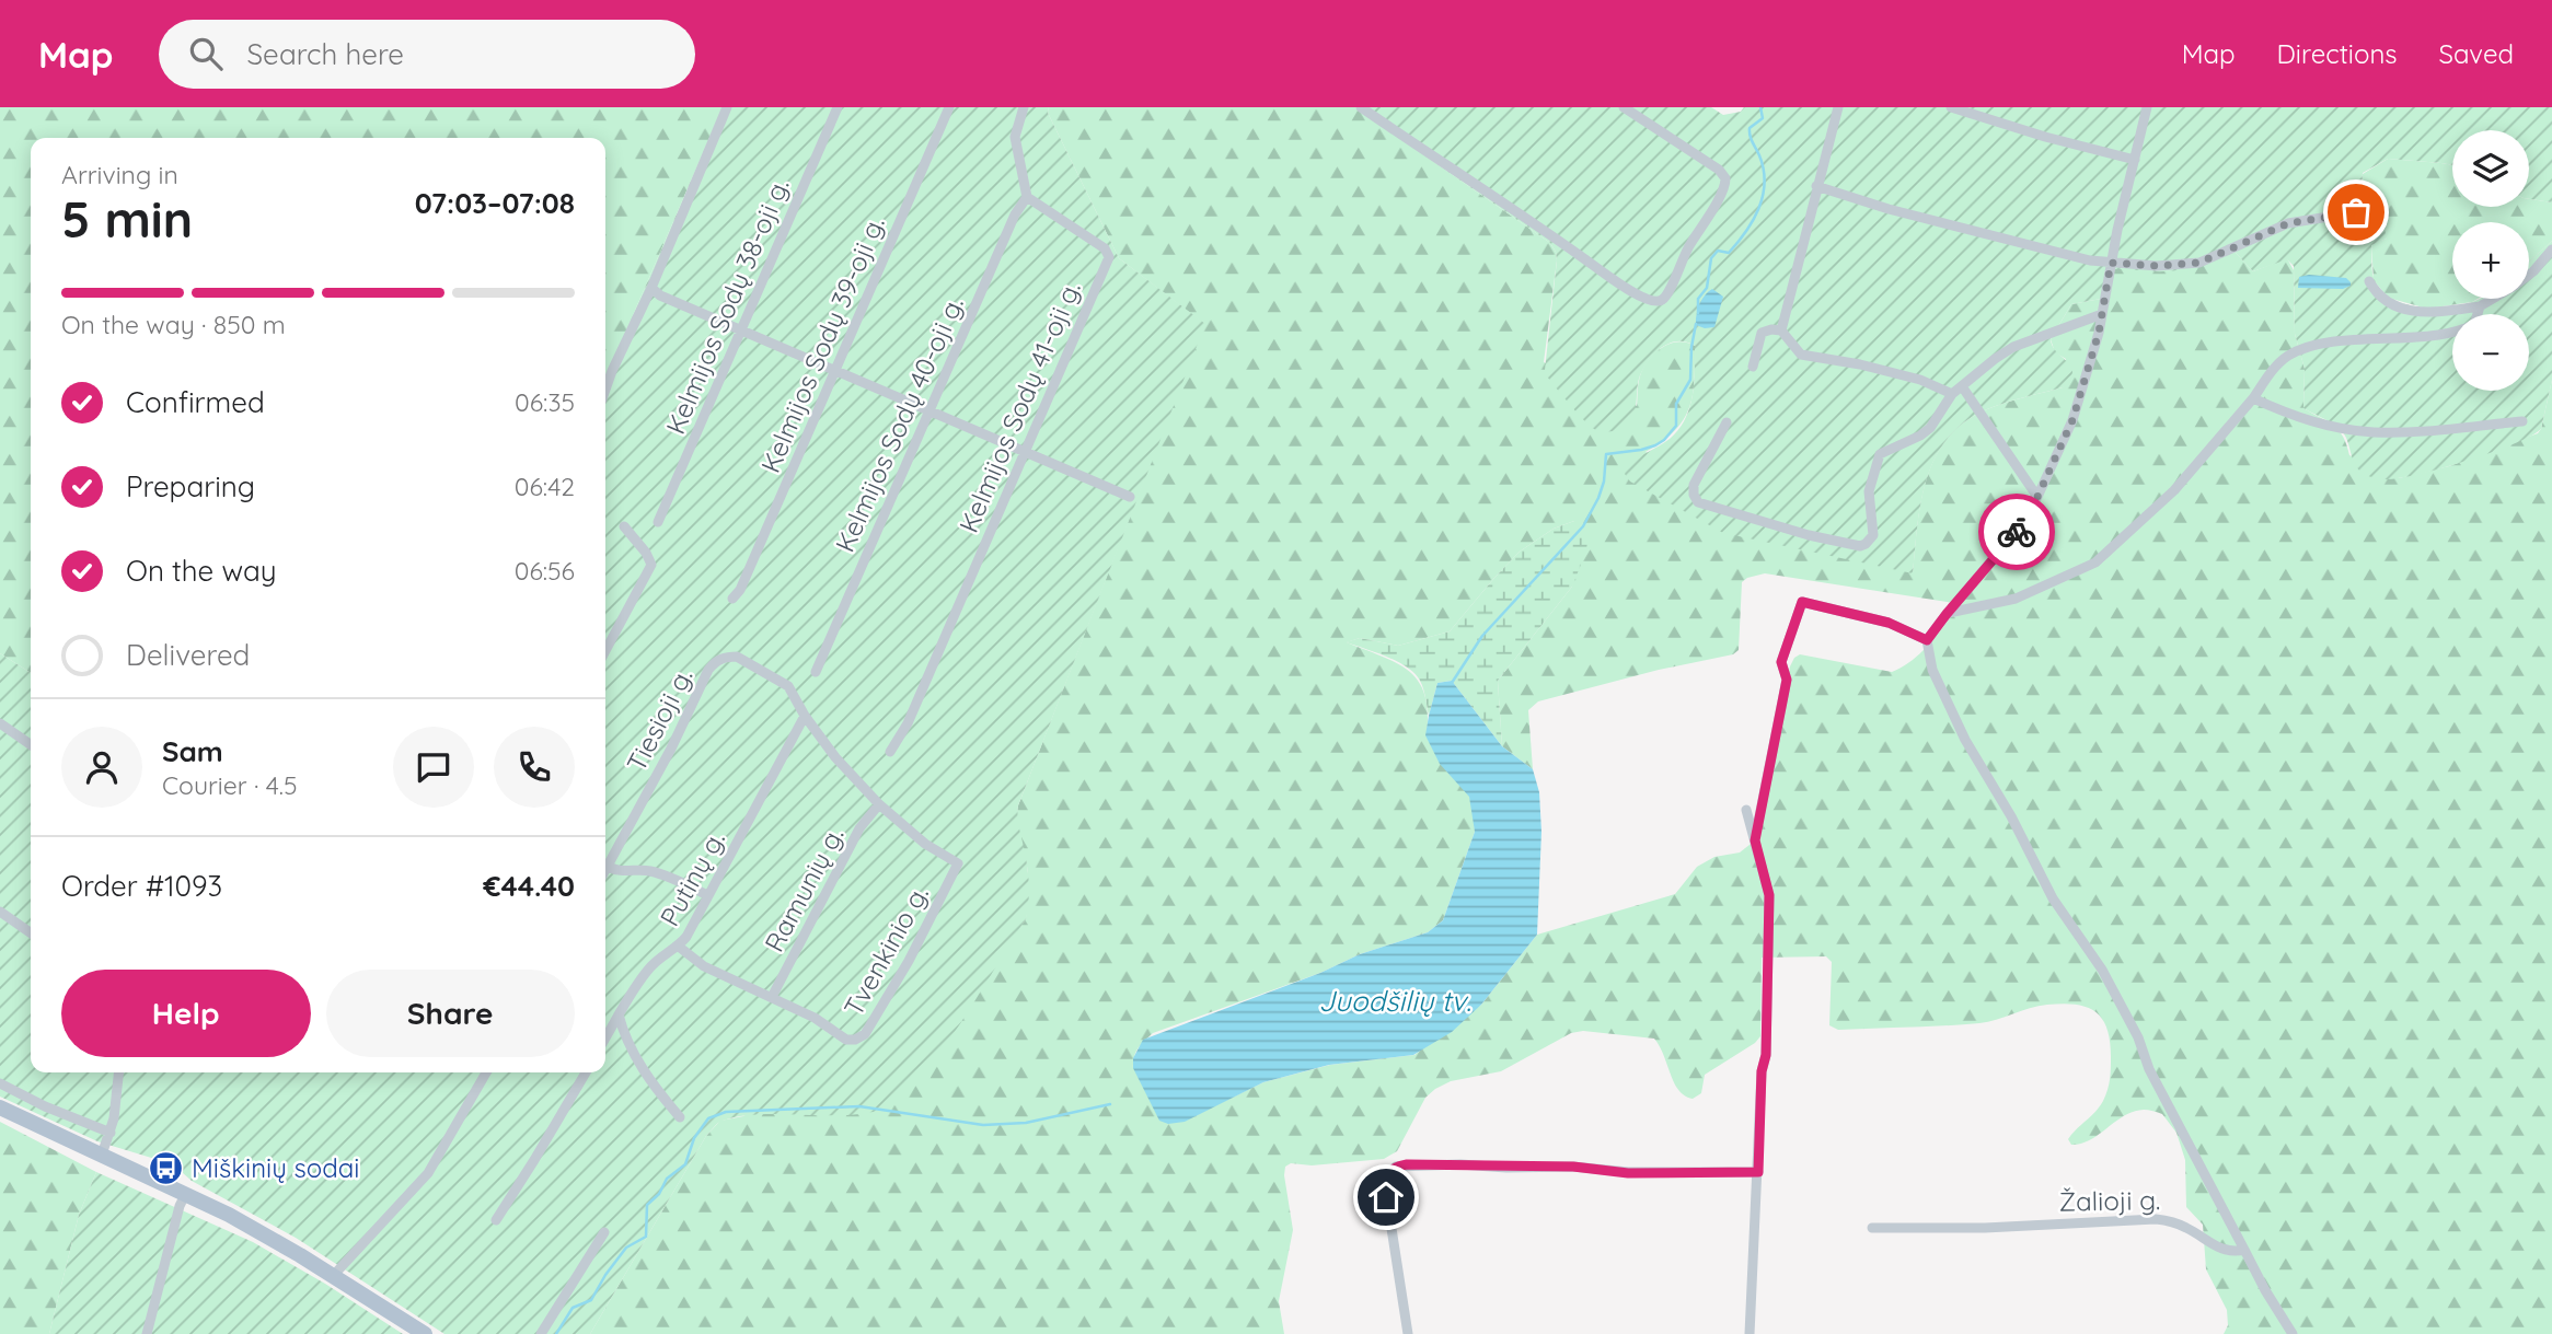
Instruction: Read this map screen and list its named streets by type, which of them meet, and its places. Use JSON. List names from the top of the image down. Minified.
{"streets":{"street":["Kelmijos Sodų 38-oji g.","Kelmijos Sodų 39-oji g.","Kelmijos Sodų 41-oji g.","Kelmijos Sodų 40-oji g.","Tiesioji g.","Putinų g.","Ramunių g.","Tvenkinio g.","Žalioji g."]},"crossings":[["Kelmijos Sodų 41-oji g.","Kelmijos Sodų 40-oji g."],["Tiesioji g.","Putinų g."],["Putinų g.","Tvenkinio g."],["Ramunių g.","Tvenkinio g."]],"water":["Juodšilių tv."],"places":{"bus stop":["Miškinių sodai"]},"page":{"header":"Map","search":"Search here","nav":["Map","Directions","Saved"],"map_buttons":["+","−"],"heading":["5 min","Arriving in","07:03–07:08"],"panel":["Sam","Courier · 4.5","Order #1093","€44.40"],"bar":"On the way · 850 m","list":[["Confirmed","06:35"],["Preparing","06:42"],["On the way","06:56"],"Delivered"],"buttons":["Help","Share"]}}
